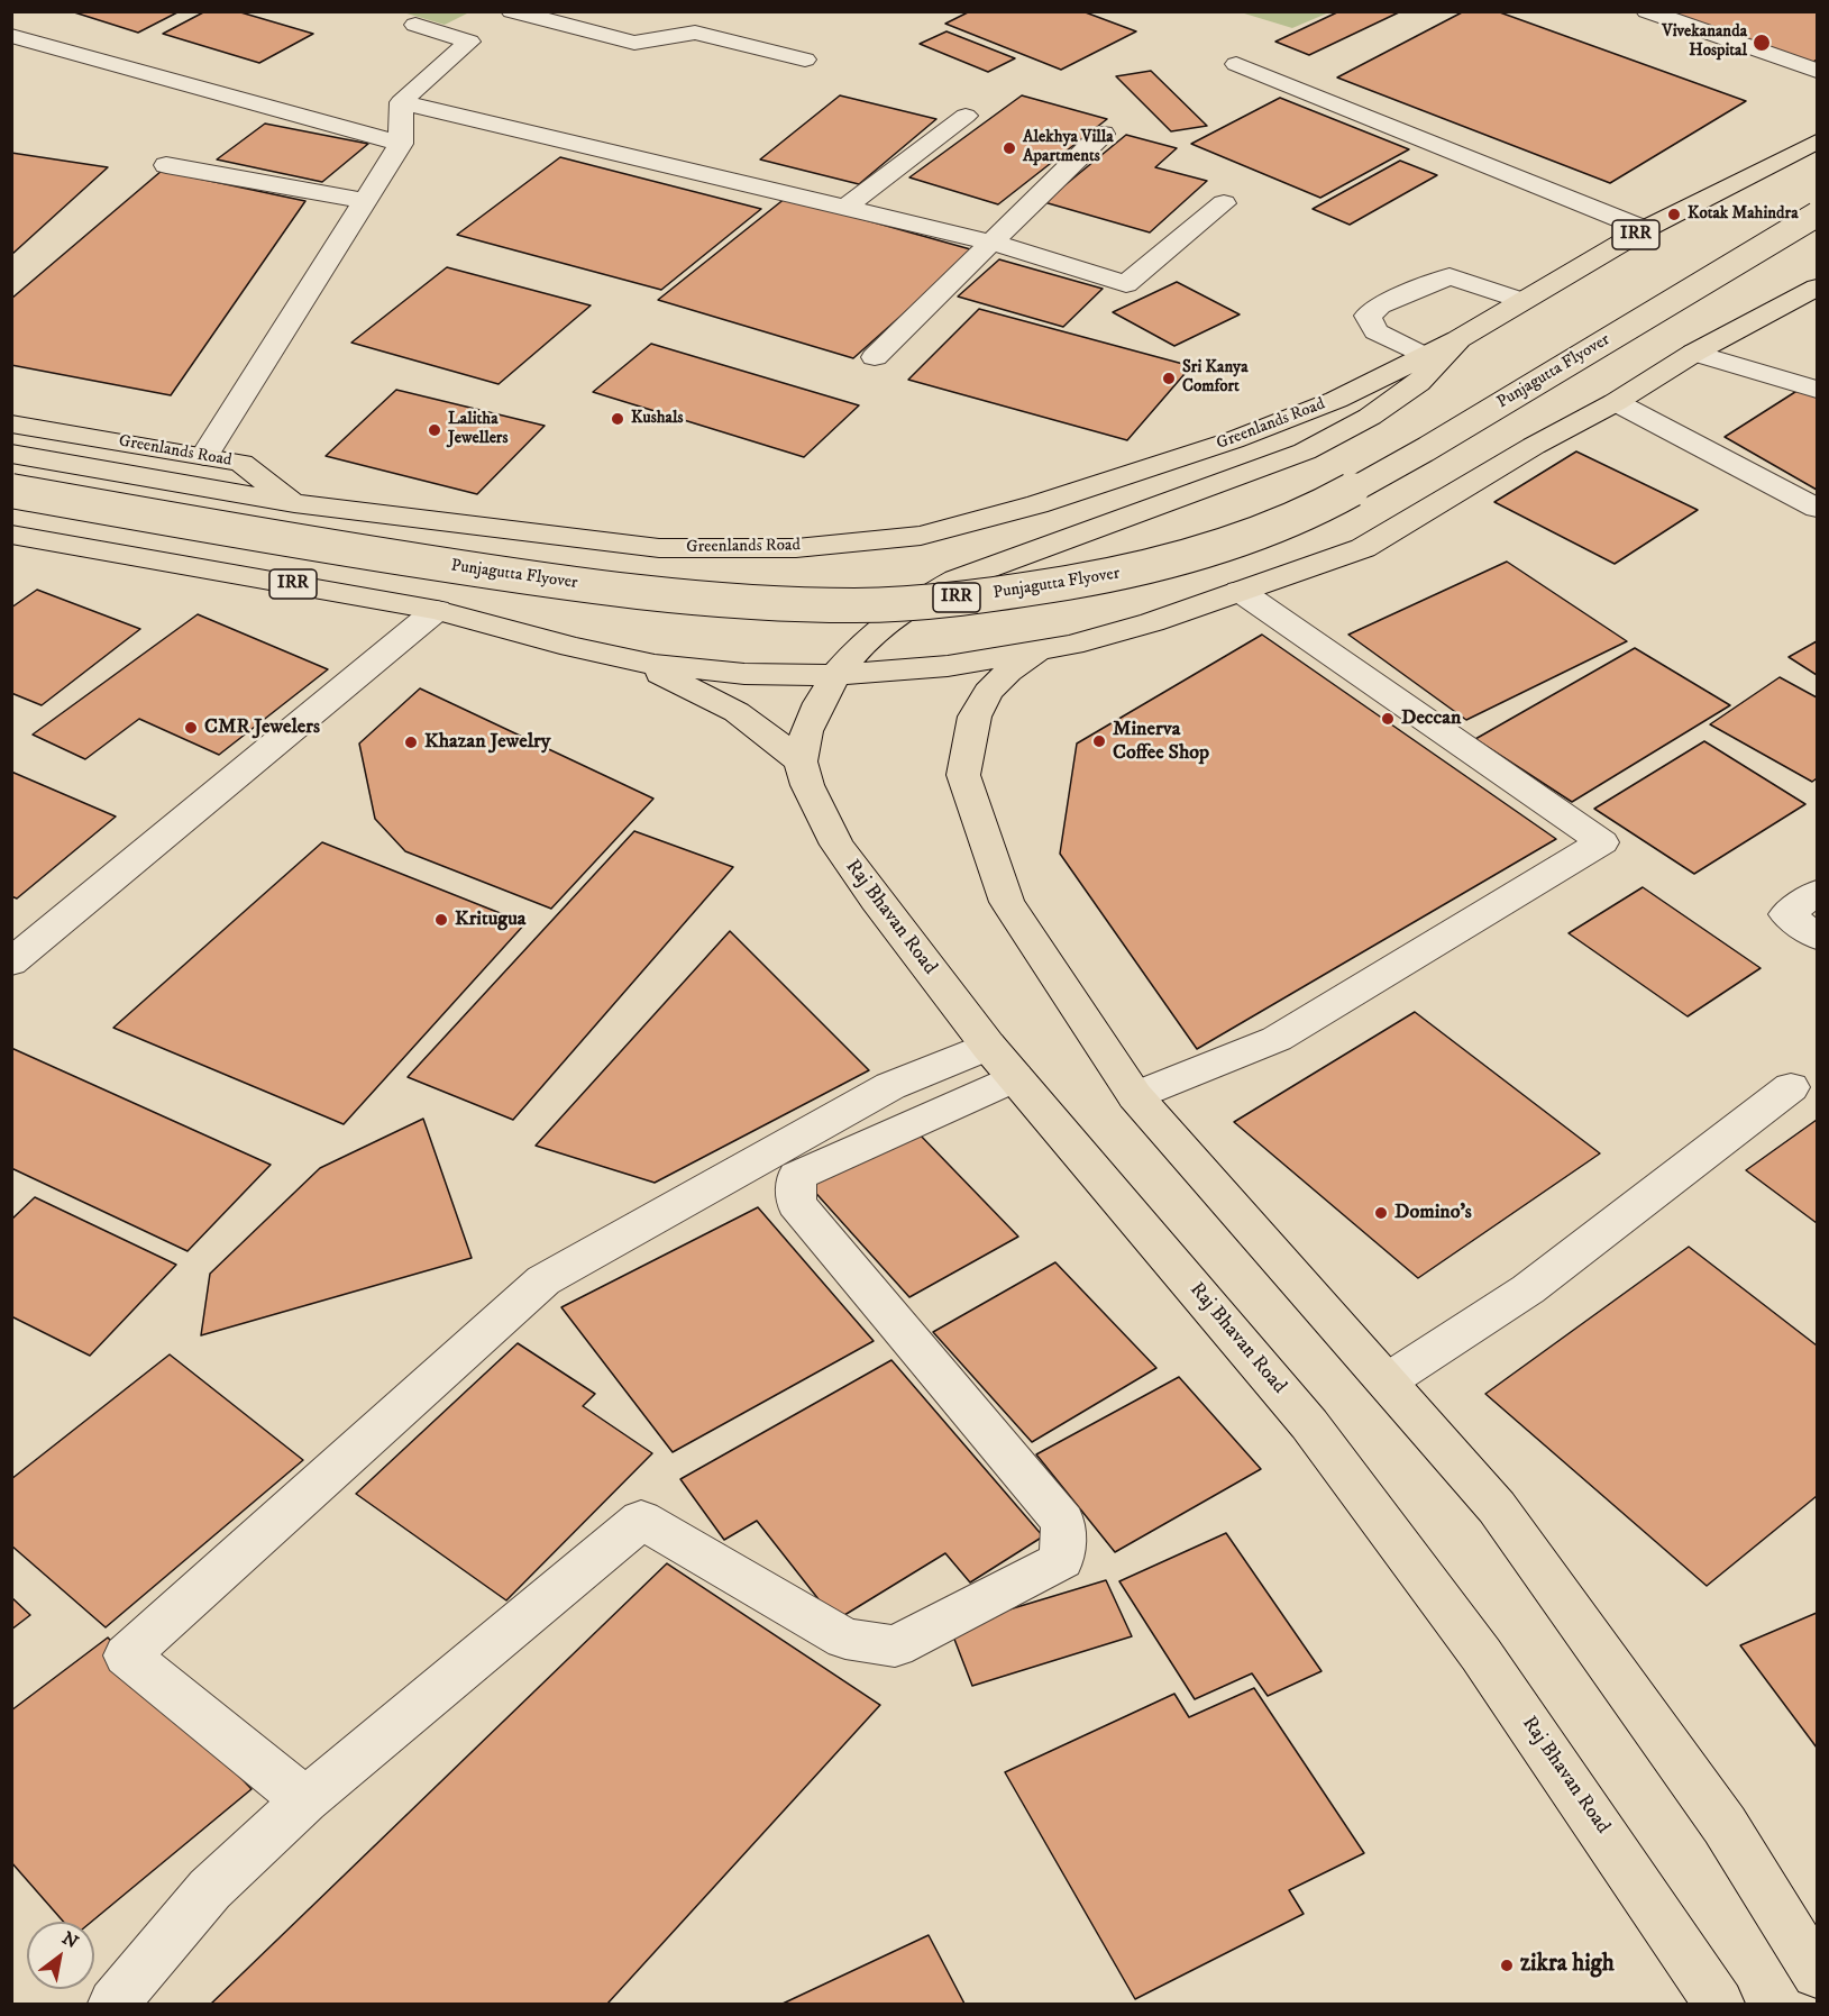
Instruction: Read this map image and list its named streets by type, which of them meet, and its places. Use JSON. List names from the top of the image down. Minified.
{"streets":{"main road":["IRR","Punjagutta Flyover","Greenlands Road","Raj Bhavan Road"]},"crossings":[["IRR","Greenlands Road"]],"places":["Vivekananda Hospital","Alekhya Villa Apartments","Kotak Mahindra","Sri Kanya Comfort","Kushals","Lalitha Jewellers","Deccan","CMR Jewelers","Minerva Coffee Shop","Khazan Jewelry","Kritugua","Domino's","zikra high"],"north":"top right"}
